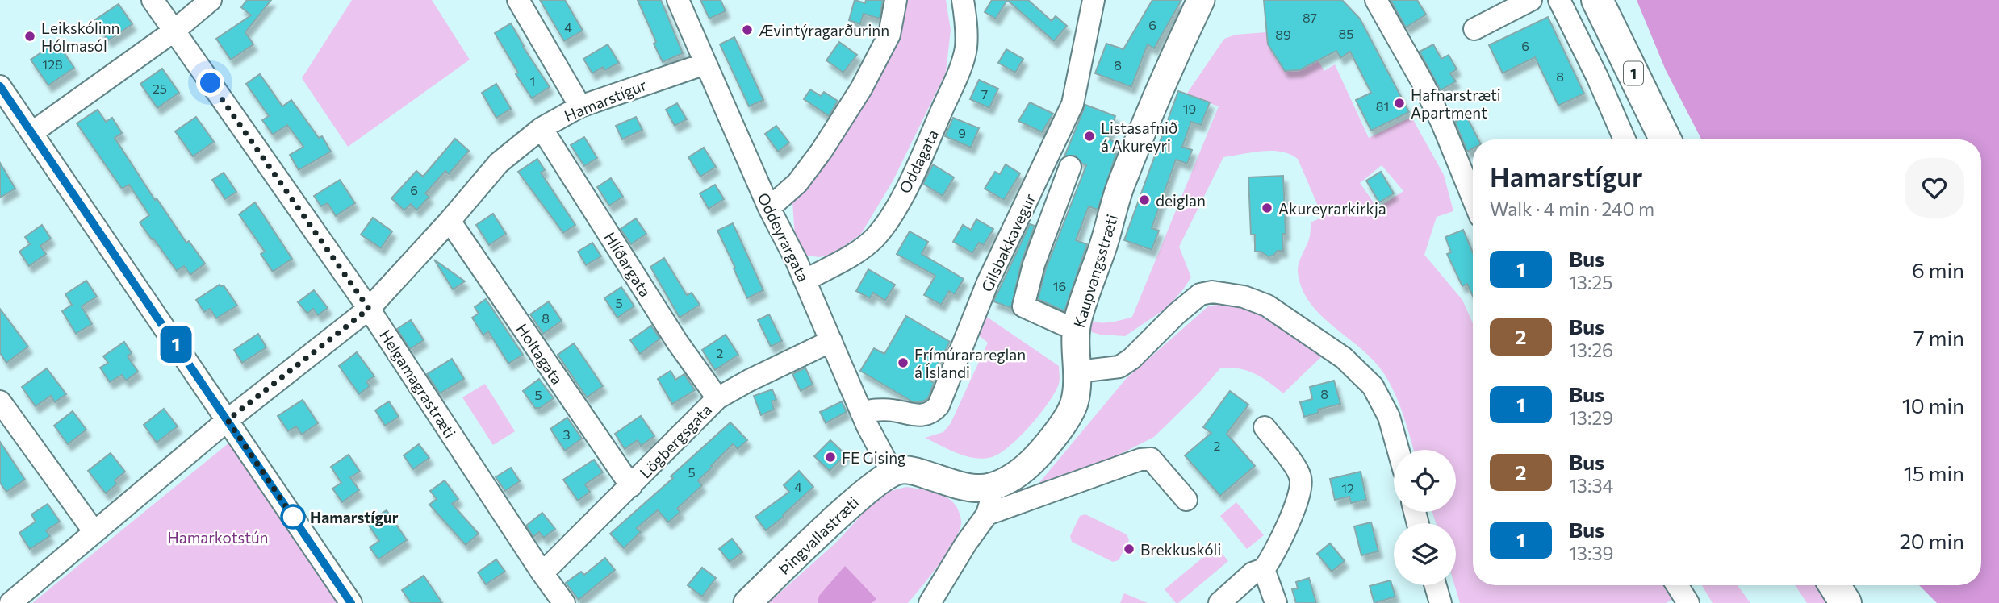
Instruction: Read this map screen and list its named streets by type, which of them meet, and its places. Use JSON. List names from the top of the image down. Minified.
{"streets":{"highway":["1"],"main road":["Kaupvangsstræti","Þingvallastræti"],"street":["Hamarstígur","Oddagata","Oddeyrargata","Gilsbakkavegur","Hlíðargata","Holtagata","Helgamagrastræti","Lögbergsgata"]},"crossings":[["Hamarstígur","Oddeyrargata"],["Hamarstígur","Hlíðargata"],["Hamarstígur","Holtagata"],["Hamarstígur","Helgamagrastræti"],["Oddagata","Oddeyrargata"],["Oddeyrargata","Gilsbakkavegur"],["Oddeyrargata","Lögbergsgata"],["Oddeyrargata","Þingvallastræti"],["Hlíðargata","Lögbergsgata"],["Holtagata","Lögbergsgata"],["Helgamagrastræti","Lögbergsgata"]],"parks":["Hamarkotstún"],"places":["Ævintýragarðurinn","Leikskólinn Hólmasól","Hafnarstræti Apartment","Listasafnið á Akureyri","deiglan","Akureyrarkirkja","Frímúrarareglan á Íslandi","FE Gising","Hamarstígur","Brekkuskóli"],"lines":["bus line 1"],"house_numbers":["87","6","4","85","89","6","128","8","8","1","25","7","81","19","9","6","16","5","8","2","8","5","3","2","5","4","12"],"page":{"on_map":"1","heading":["Hamarstígur","Walk · 4 min · 240 m"],"list":[{"mark":"1","name":"Bus","note":"13:25","value":"6 min"},{"mark":"2","name":"Bus","note":"13:26","value":"7 min"},{"mark":"1","name":"Bus","note":"13:29","value":"10 min"},{"mark":"2","name":"Bus","note":"13:34","value":"15 min"},{"mark":"1","name":"Bus","note":"13:39","value":"20 min"}]}}
